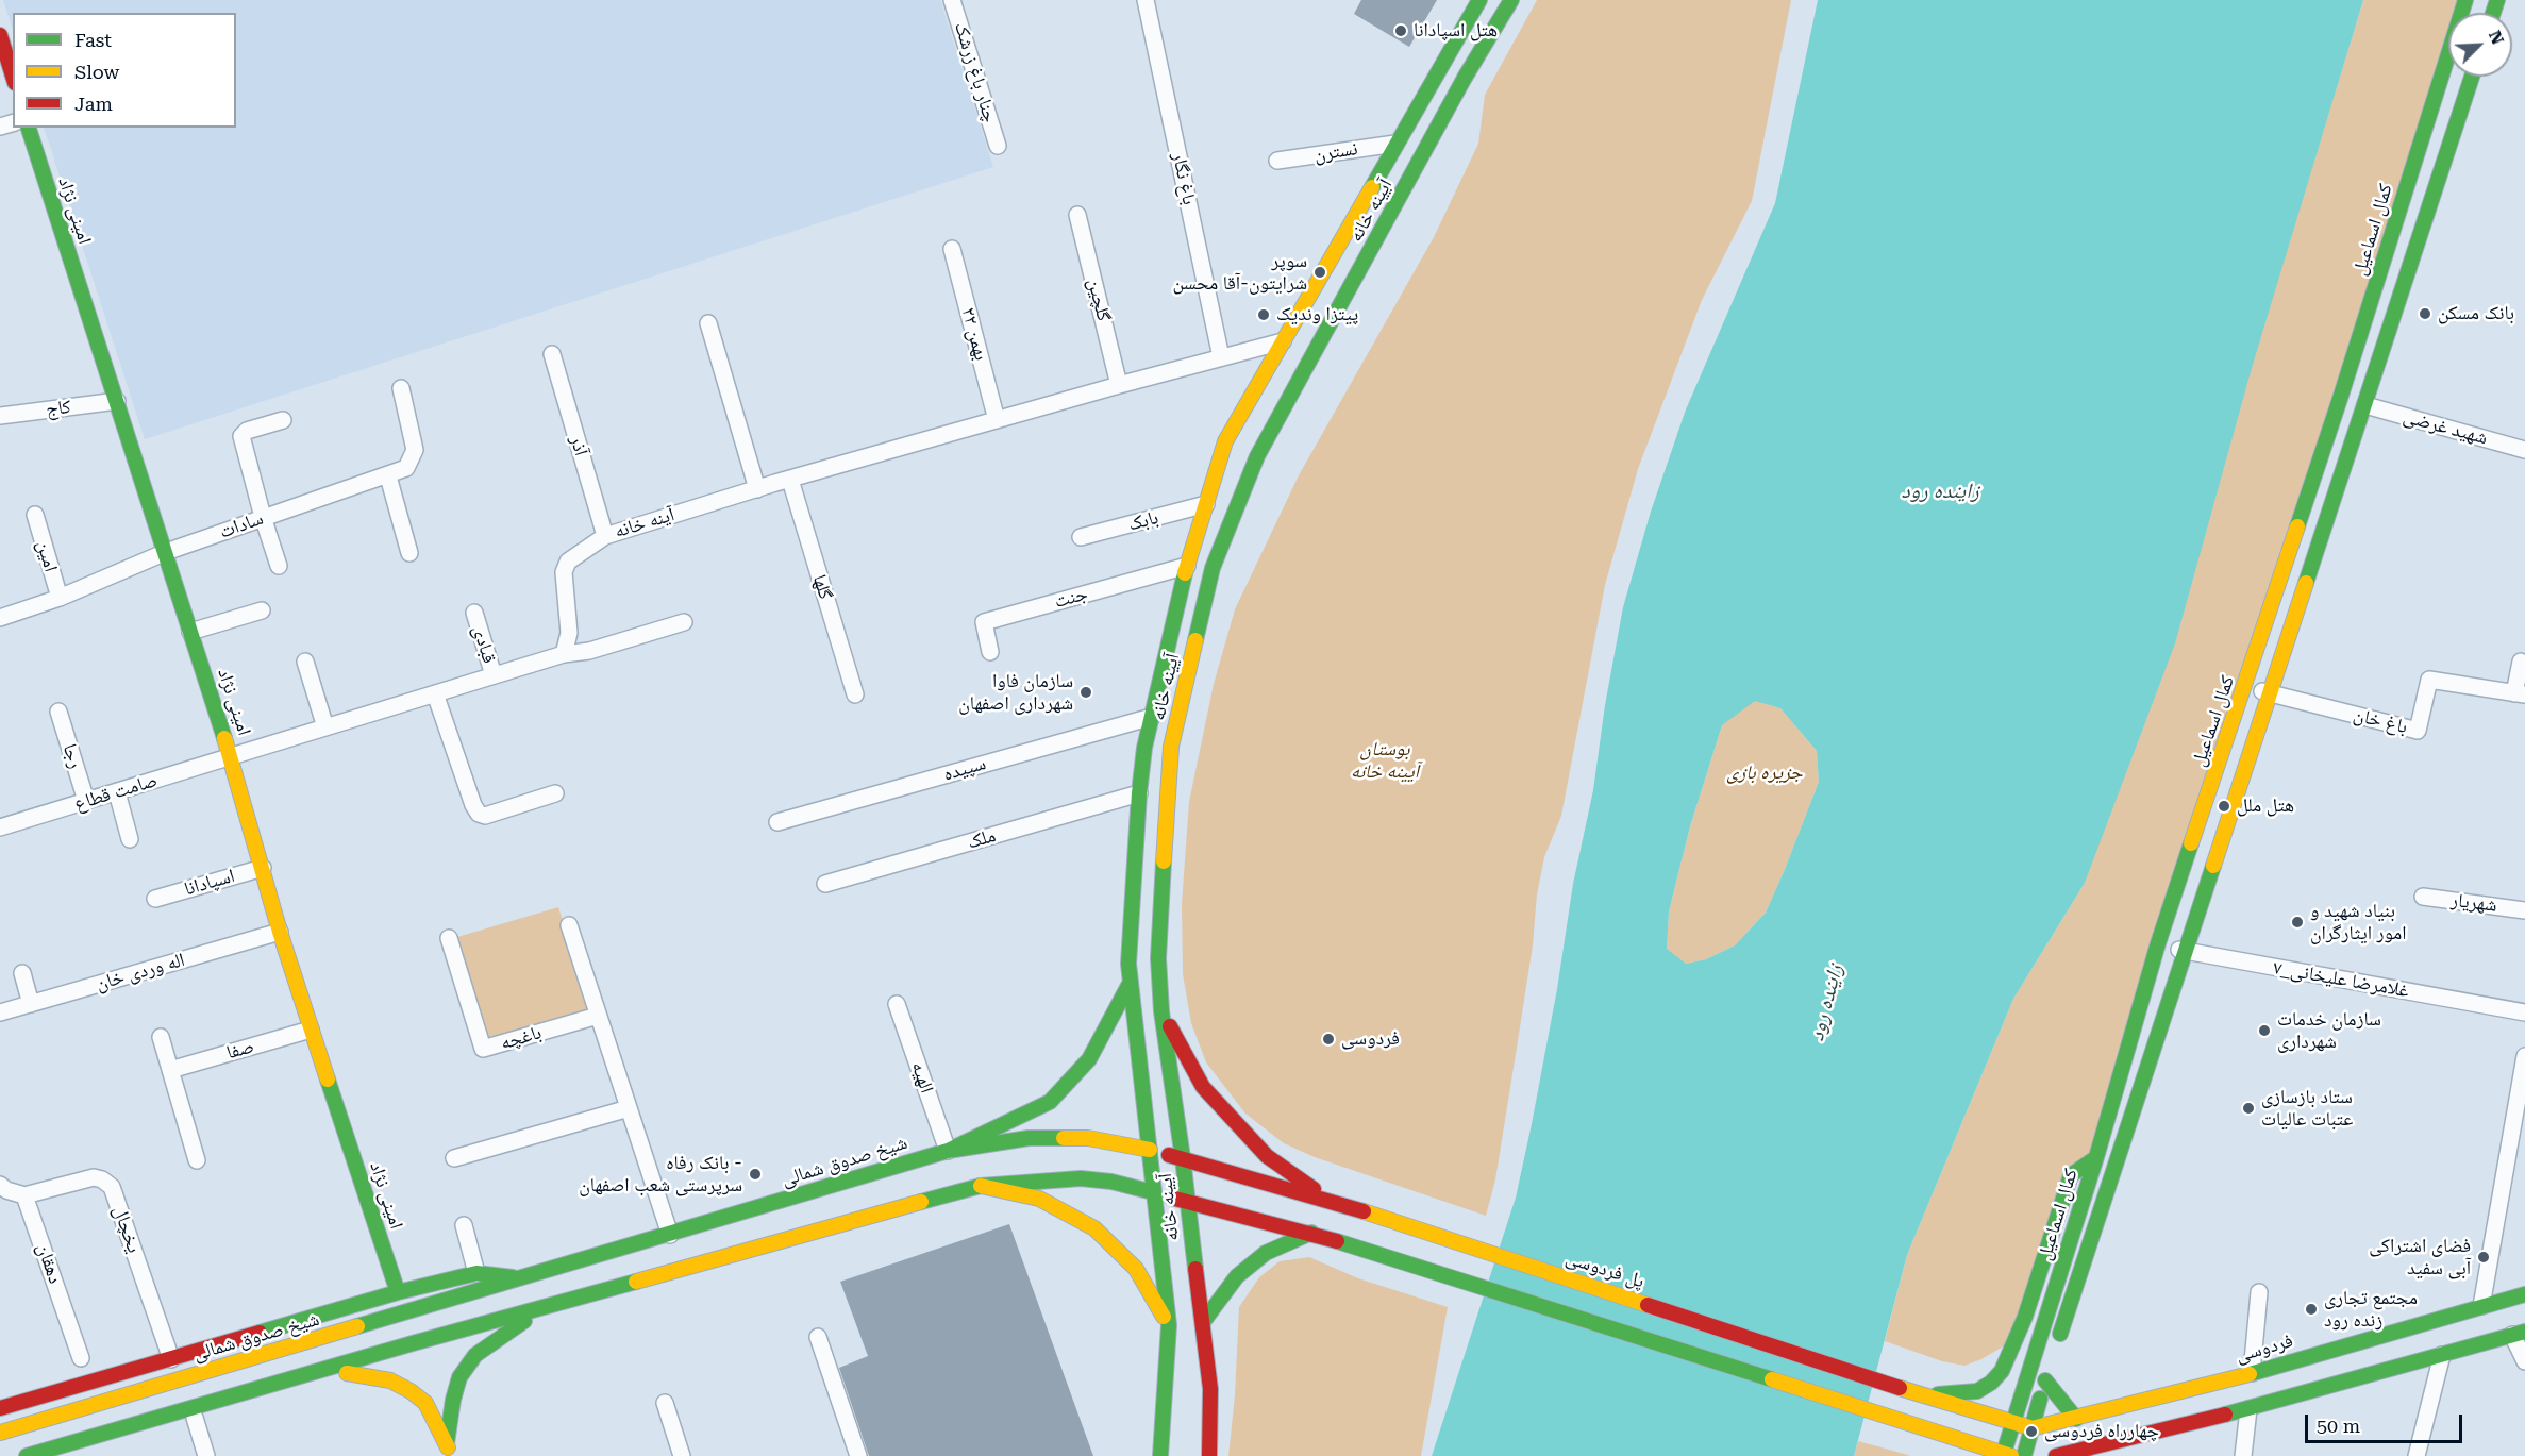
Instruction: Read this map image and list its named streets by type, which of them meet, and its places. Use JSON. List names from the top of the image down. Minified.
{"streets":{"main road":["امینی نژاد","آیینه خانه","کمال اسماعیل","شیخ صدوق شمالی","پل فردوسی","فردوسی"],"street":["چنار باغ زرشک","نسترن","باغ نگار","گلچین","۲۲ بهمن","کاج","شهید غرضی","آذر","بابک","آینه خانه","سادات","امین","گلها","جنت","قبادی","باغ خان","رجا","سپیده","صامت قطاع","ملک","اسپادانا","شهریار","اله وردی خان","۷_غلامرضا علیخانی","باغچه","صفا","الهیه","یخچال","دهقان"]},"crossings":[["نسترن","آیینه خانه"],["باغ نگار","آینه خانه"],["امینی نژاد","کاج"],["امینی نژاد","سادات"],["امینی نژاد","صامت قطاع"],["امینی نژاد","اسپادانا"],["امینی نژاد","اله وردی خان"],["امینی نژاد","صفا"],["امینی نژاد","شیخ صدوق شمالی"],["آیینه خانه","بابک"],["آیینه خانه","آینه خانه"],["آیینه خانه","جنت"],["آیینه خانه","سپیده"],["آیینه خانه","ملک"],["آیینه خانه","شیخ صدوق شمالی"],["آیینه خانه","پل فردوسی"],["کمال اسماعیل","شهید غرضی"],["کمال اسماعیل","باغ خان"],["کمال اسماعیل","۷_غلامرضا علیخانی"],["کمال اسماعیل","پل فردوسی"],["کمال اسماعیل","فردوسی"],["گلچین","آینه خانه"],["۲۲ بهمن","آینه خانه"],["آذر","آینه خانه"],["آینه خانه","گلها"],["سادات","امین"],["رجا","صامت قطاع"],["الهیه","شیخ صدوق شمالی"],["شیخ صدوق شمالی","یخچال"],["شیخ صدوق شمالی","پل فردوسی"],["یخچال","دهقان"],["پل فردوسی","فردوسی"]],"water":["زاینده رود"],"parks":["بوستان آیینه خانه","جزیره بازی"],"places":["هتل اسپادانا","سوپر شرایتون-آقا محسن","بانک مسکن","پیتزا وندیک","سازمان فاوا شهرداری اصفهان","هتل ملل","بنیاد شهید و امور ایثارگران","سازمان خدمات شهرداری","فردوسی","ستاد بازسازی عتبات عالیات","بانک رفاه - سرپرستی شعب اصفهان","فضای اشتراکی آبی سفید","مجتمع تجاری زنده رود","چهارراه فردوسی"],"legend":["Fast","Slow","Jam"],"scale_bar":"50 m","north":"top right"}
